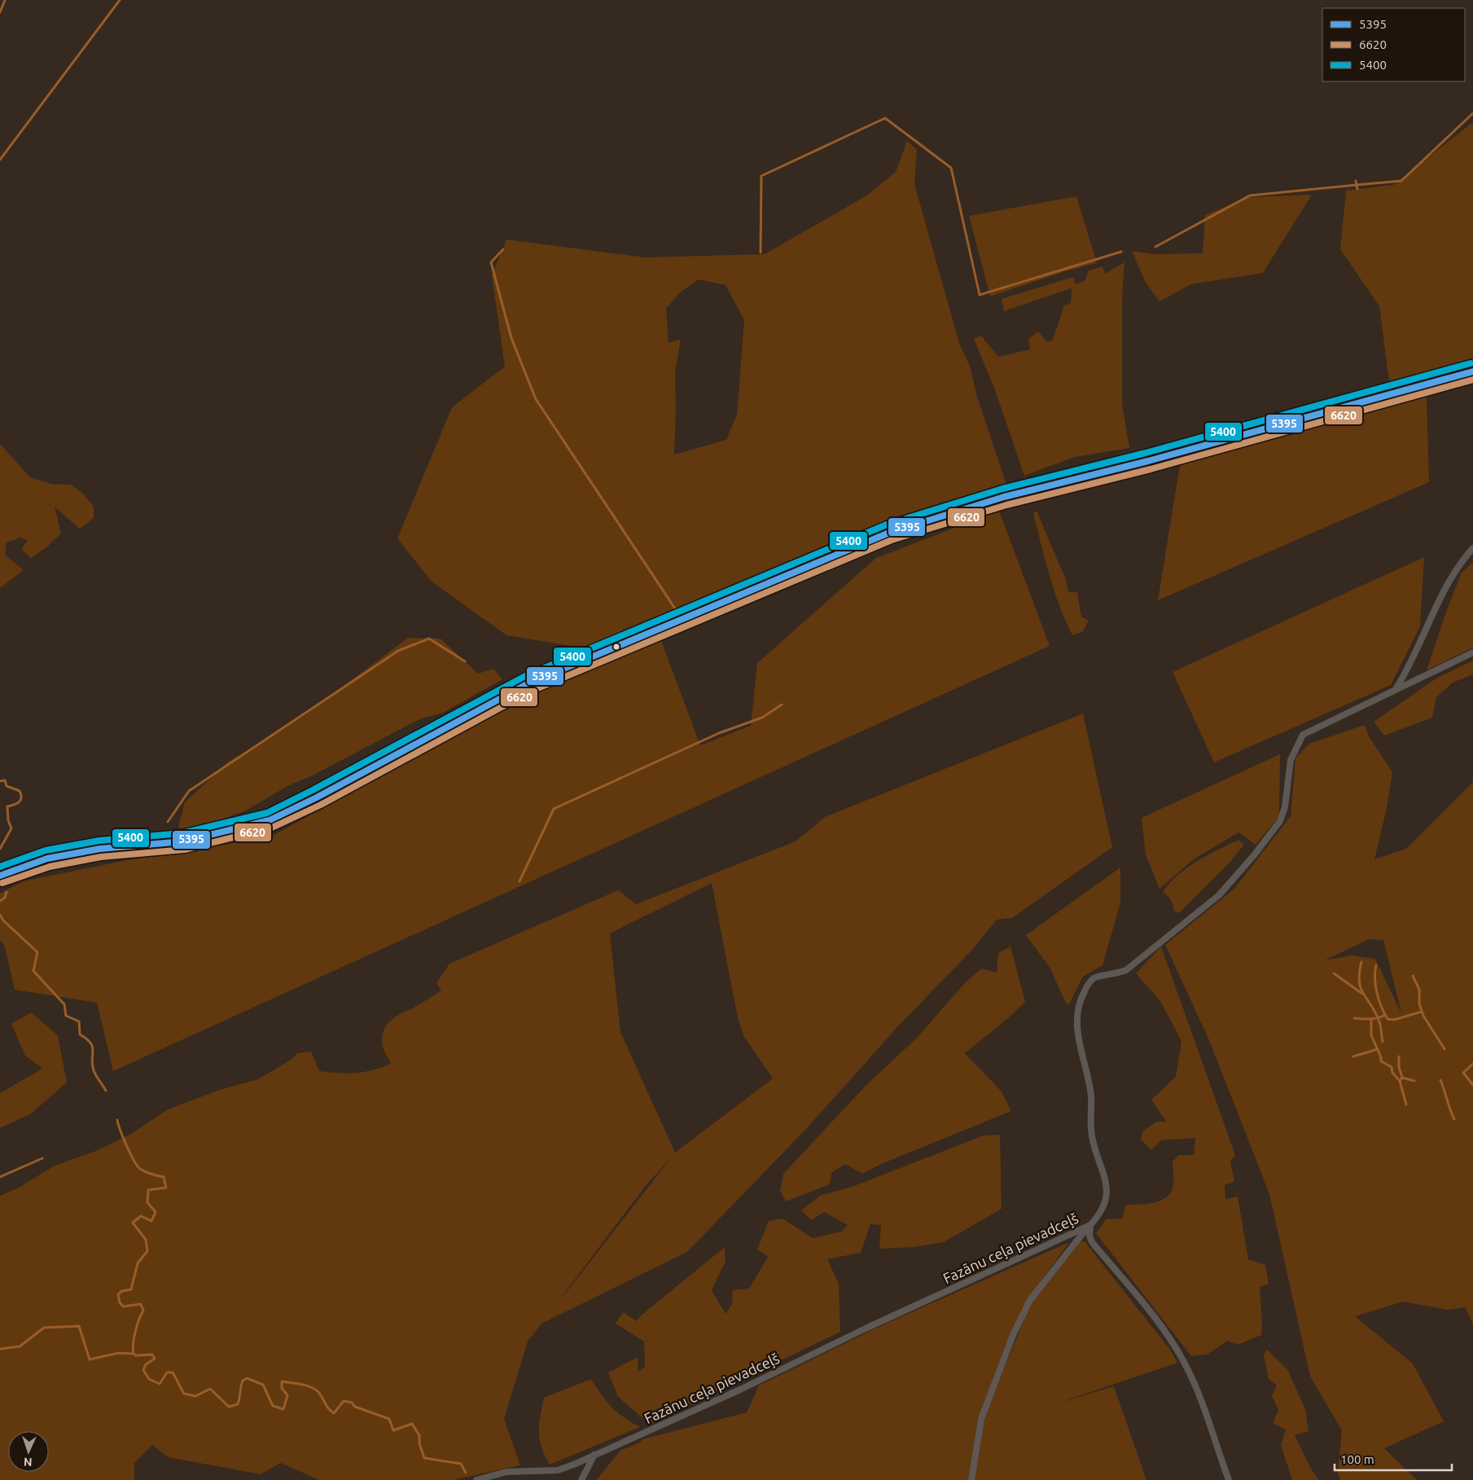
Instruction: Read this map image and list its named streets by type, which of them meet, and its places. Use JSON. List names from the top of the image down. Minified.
{"streets":{"street":["Fazānu ceļa pievadceļš"]},"lines":["transit line 5400","transit line 5395","transit line 6620"],"legend":["5395","6620","5400"],"scale_bar":"100 m","north":"bottom"}
